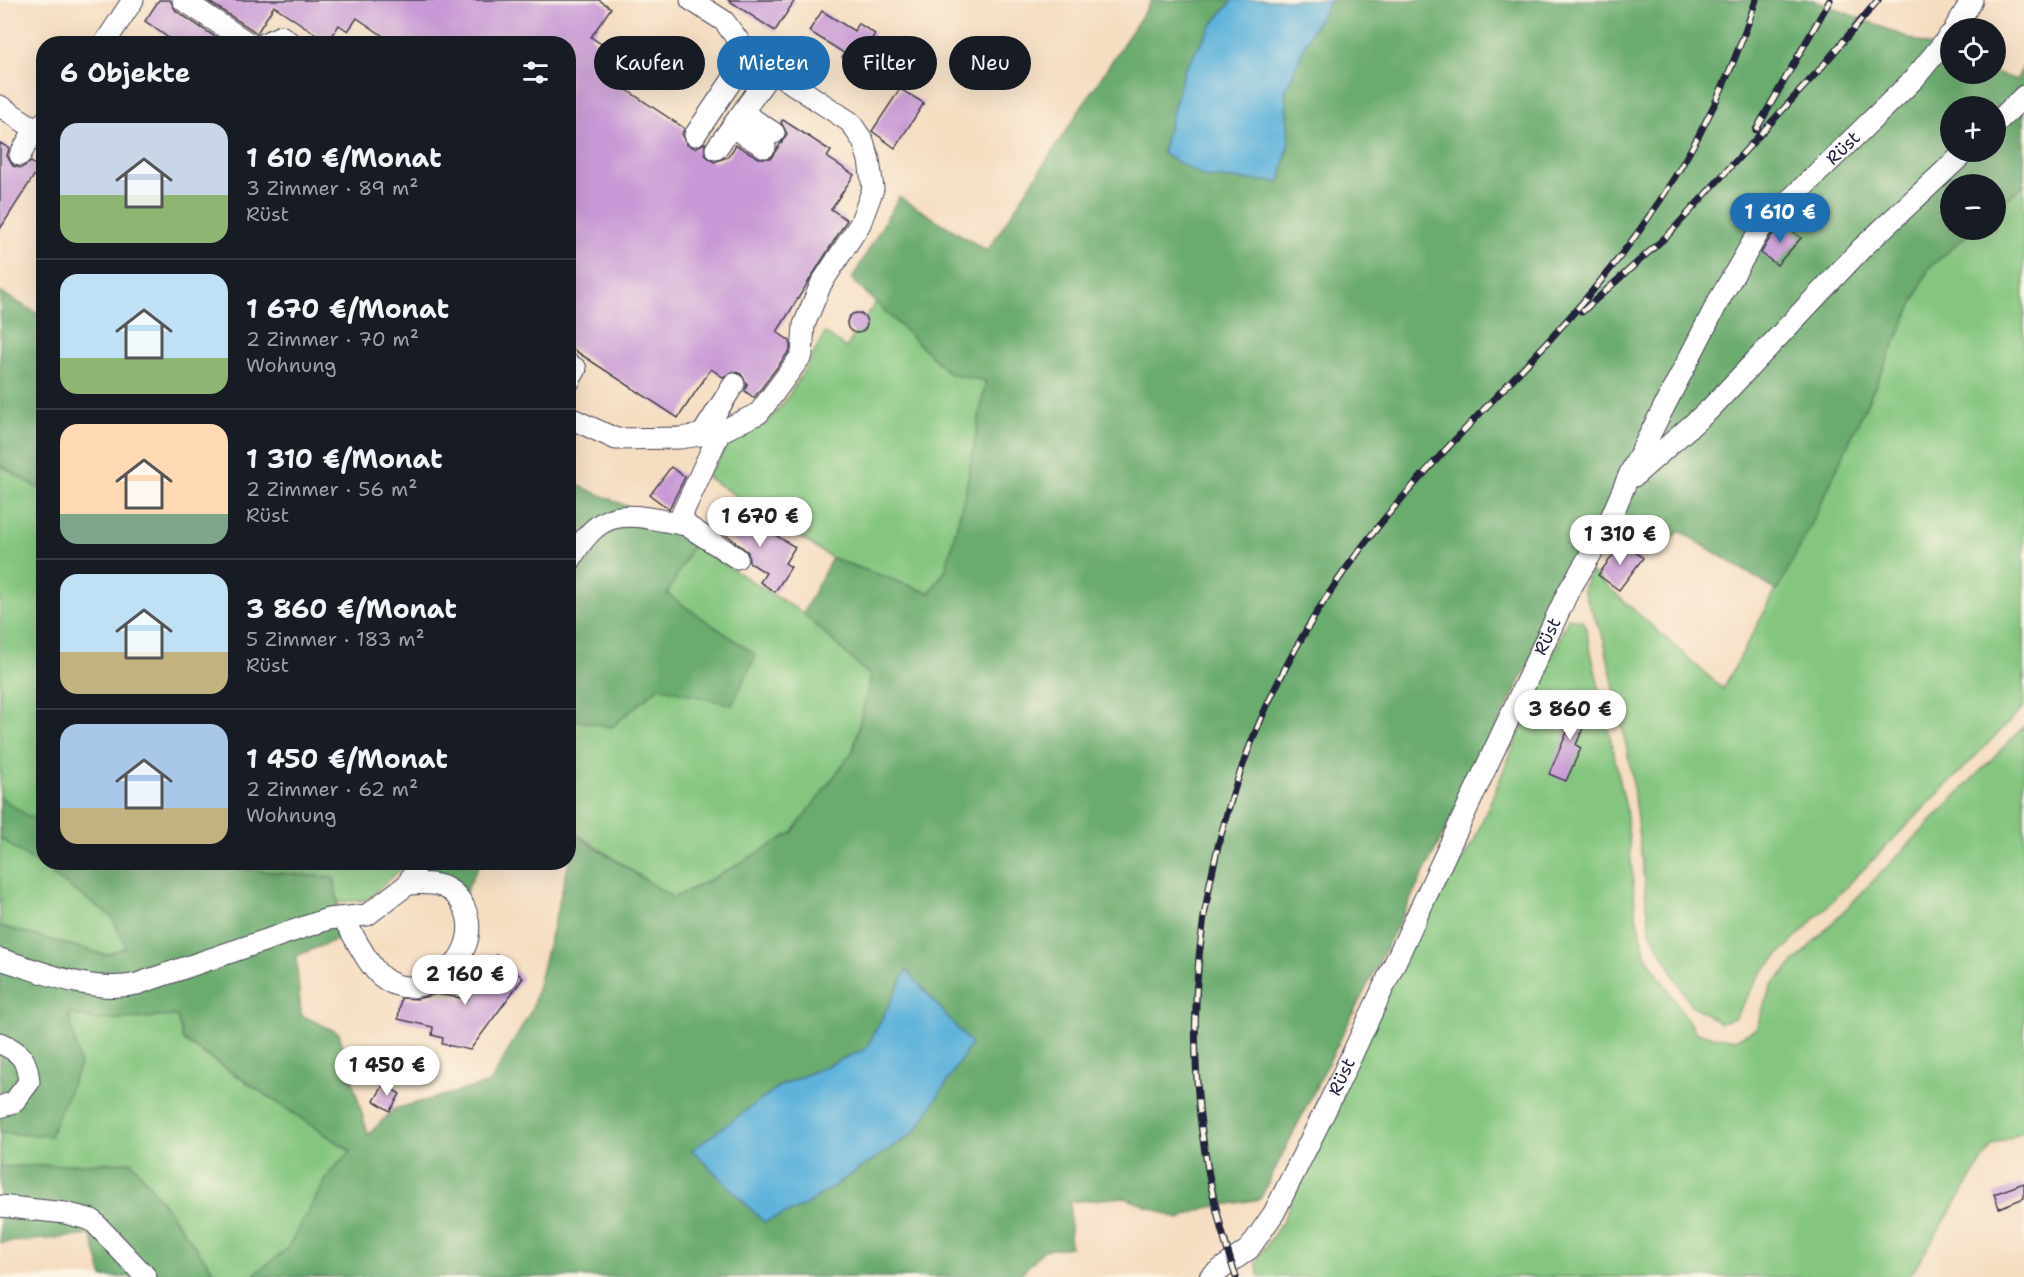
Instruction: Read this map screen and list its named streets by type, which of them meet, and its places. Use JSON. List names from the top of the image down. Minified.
{"streets":{"street":["Rüst"]},"page":{"map_buttons":["+","−"],"chip":["Kaufen","Mieten","Filter","Neu"],"heading":"6 Objekte","list":[{"name":"1 610 €/Monat","note":"3 Zimmer · 89 m² · Rüst"},{"name":"1 670 €/Monat","note":"2 Zimmer · 70 m² · Wohnung"},{"name":"1 310 €/Monat","note":"2 Zimmer · 56 m² · Rüst"},{"name":"3 860 €/Monat","note":"5 Zimmer · 183 m² · Rüst"},{"name":"1 450 €/Monat","note":"2 Zimmer · 62 m² · Wohnung"}],"price":["1 610 €","1 670 €","1 310 €","3 860 €","2 160 €","1 450 €"]}}
